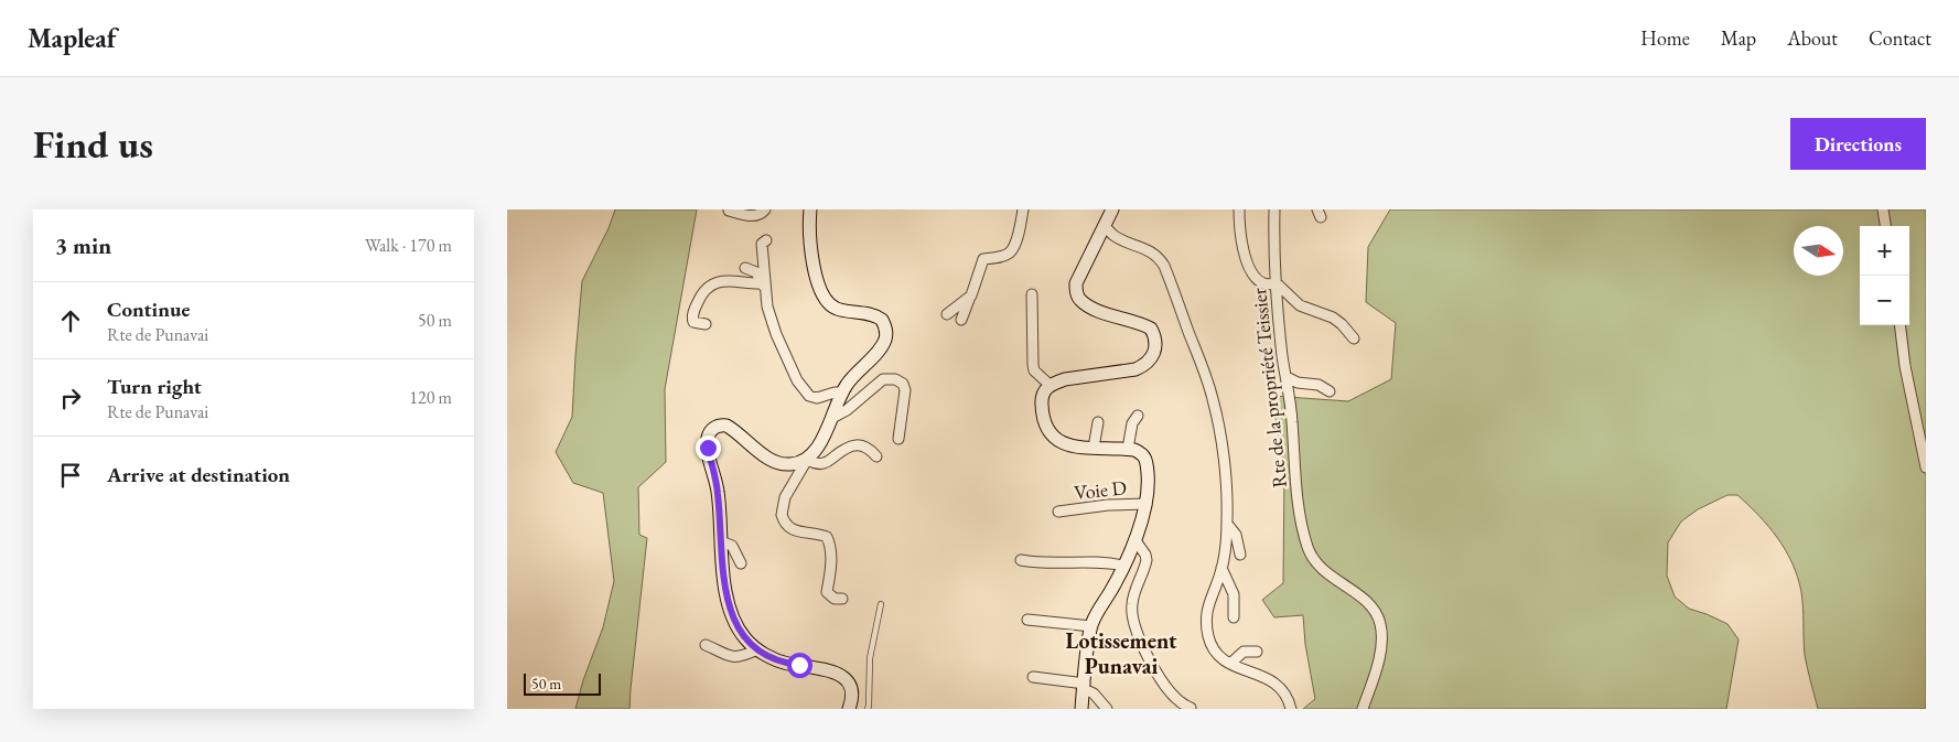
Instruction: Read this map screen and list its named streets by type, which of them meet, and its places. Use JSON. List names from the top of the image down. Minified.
{"streets":{"street":["Rte de la propriété Teissier","Voie D"]},"districts":["Lotissement Punavai"],"scale_bar":"50 m","north":"right","page":{"header":"Mapleaf","nav":["Home","Map","About","Contact"],"buttons":"Directions","title":"Find us","heading":["3 min","Walk · 170 m"],"map_buttons":["+","−"],"list":[["Continue","Rte de Punavai","50 m"],["Turn right","Rte de Punavai","120 m"],"Arrive at destination"],"scale":"50 m"}}
